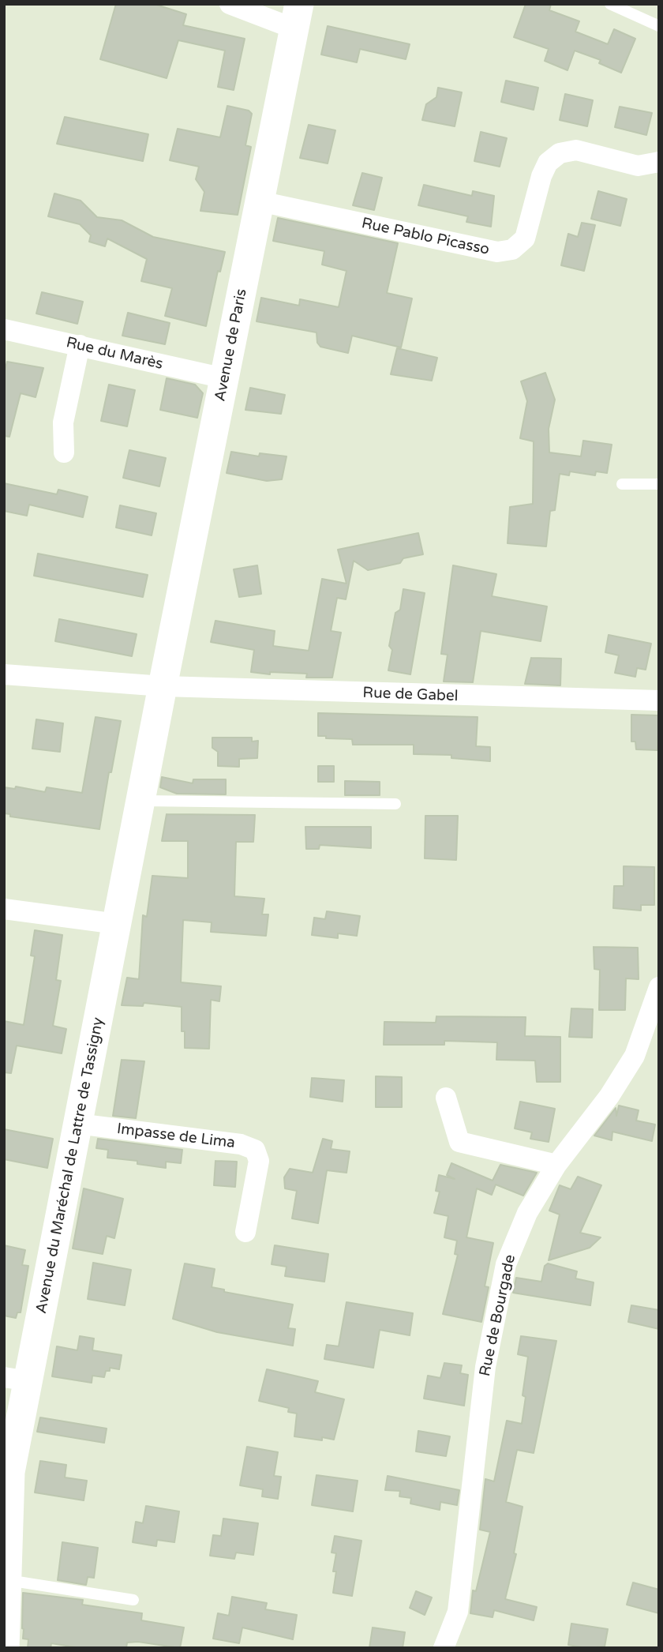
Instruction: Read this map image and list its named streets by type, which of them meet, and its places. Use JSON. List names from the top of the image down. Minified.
{"streets":{"main road":["Avenue de Paris","Avenue du Maréchal de Lattre de Tassigny"],"street":["Rue Pablo Picasso","Rue du Marès","Rue de Gabel","Impasse de Lima","Rue de Bourgade"]},"crossings":[["Rue Pablo Picasso","Avenue de Paris"],["Avenue de Paris","Rue du Marès"],["Avenue de Paris","Rue de Gabel"],["Avenue de Paris","Avenue du Maréchal de Lattre de Tassigny"],["Rue de Gabel","Avenue du Maréchal de Lattre de Tassigny"],["Impasse de Lima","Avenue du Maréchal de Lattre de Tassigny"]]}
